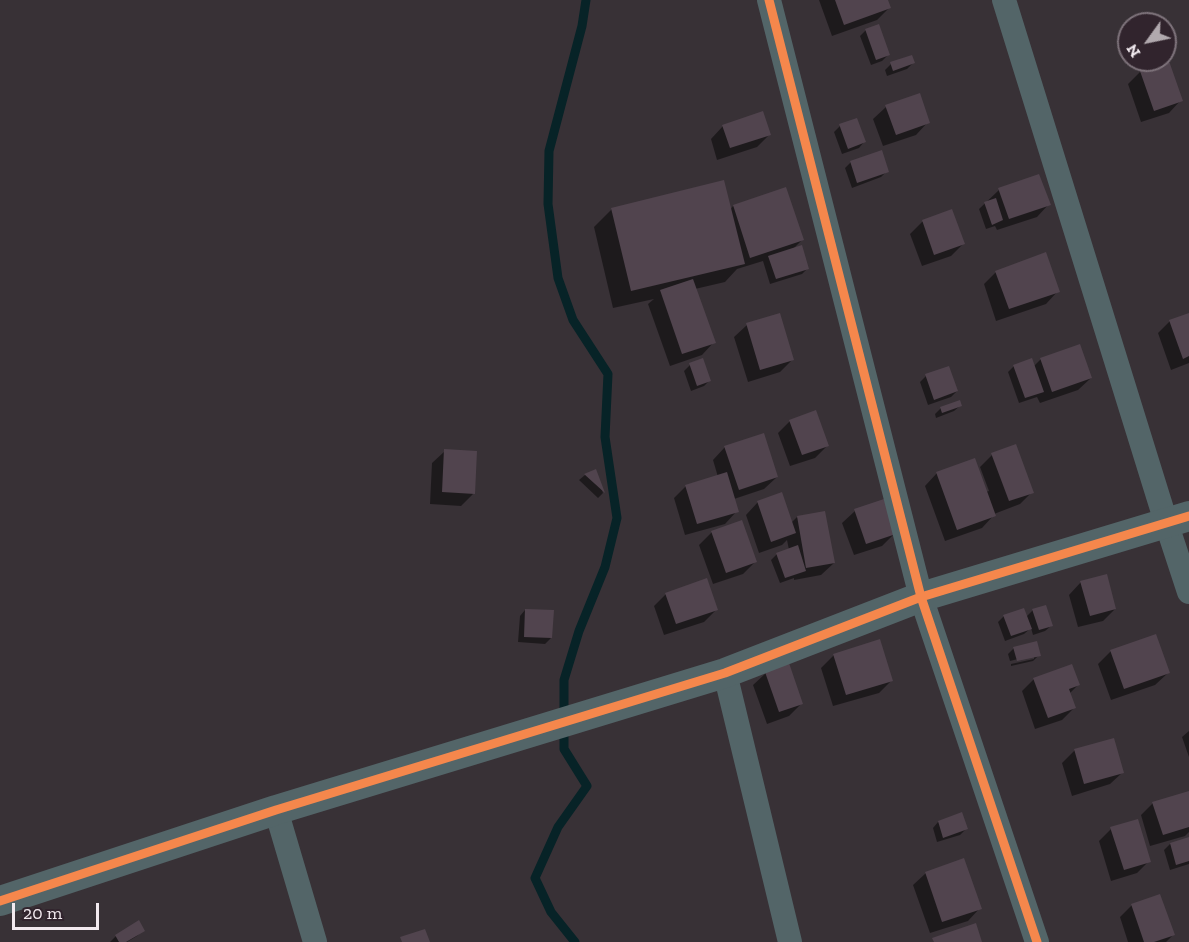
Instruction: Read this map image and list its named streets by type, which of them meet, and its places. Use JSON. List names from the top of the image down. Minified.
{"scale_bar":"20 m","north":"bottom left"}
